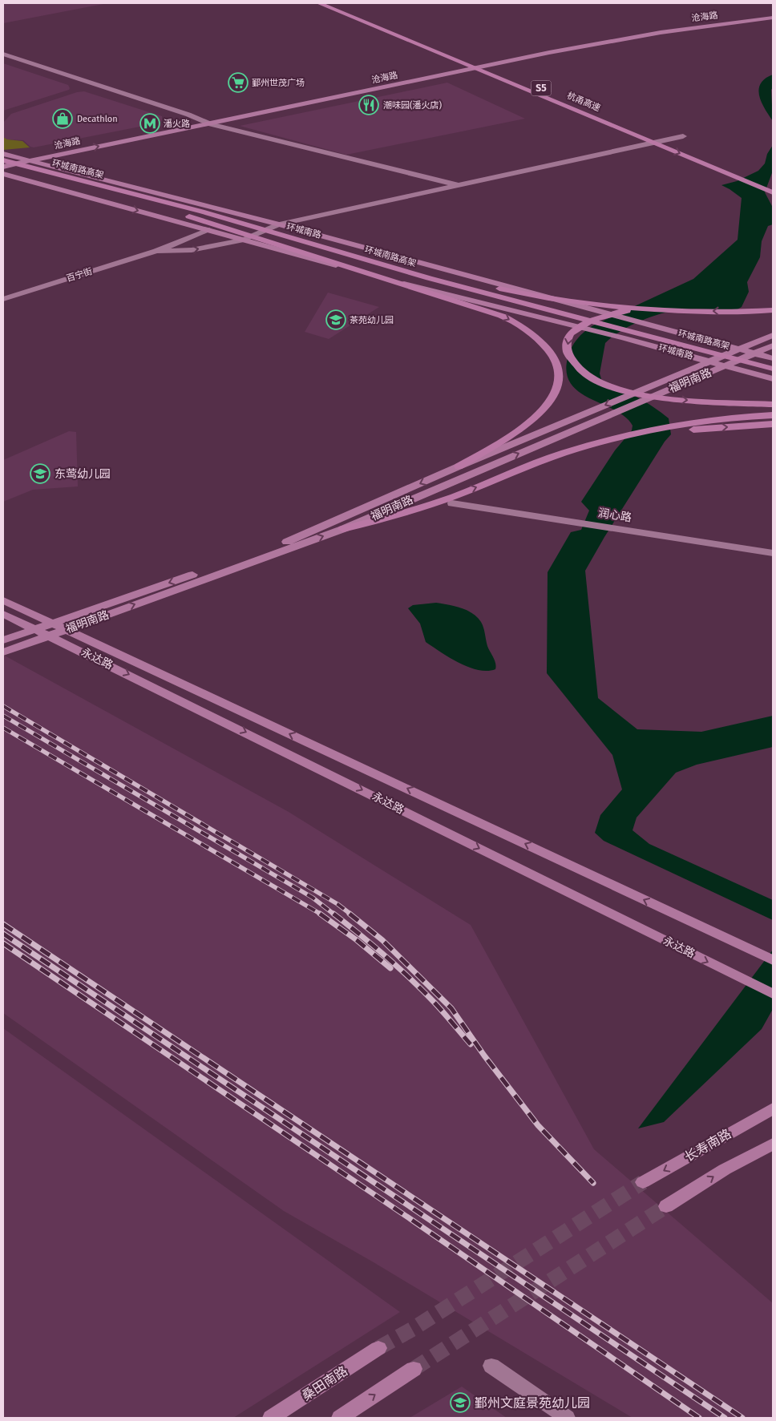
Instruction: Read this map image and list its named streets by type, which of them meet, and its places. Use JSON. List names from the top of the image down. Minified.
{"streets":{"highway":["S5","杭甬高速","环城南路高架"],"main road":["沧海路","环城南路","福明南路","永达路","长寿南路","桑田南路"],"street":["百宁街","润心路"]},"crossings":[["沧海路","环城南路高架"],["沧海路","环城南路"],["环城南路高架","环城南路"],["环城南路","百宁街"]],"places":{"supermarket":["鄞州世茂广场"],"restaurant":["潮味园(潘火店)"],"shop":["Decathlon"],"metro station":["潘火路"],"school or university":["茶苑幼儿园","东莺幼儿园","鄞州文庭景苑幼儿园"]}}
